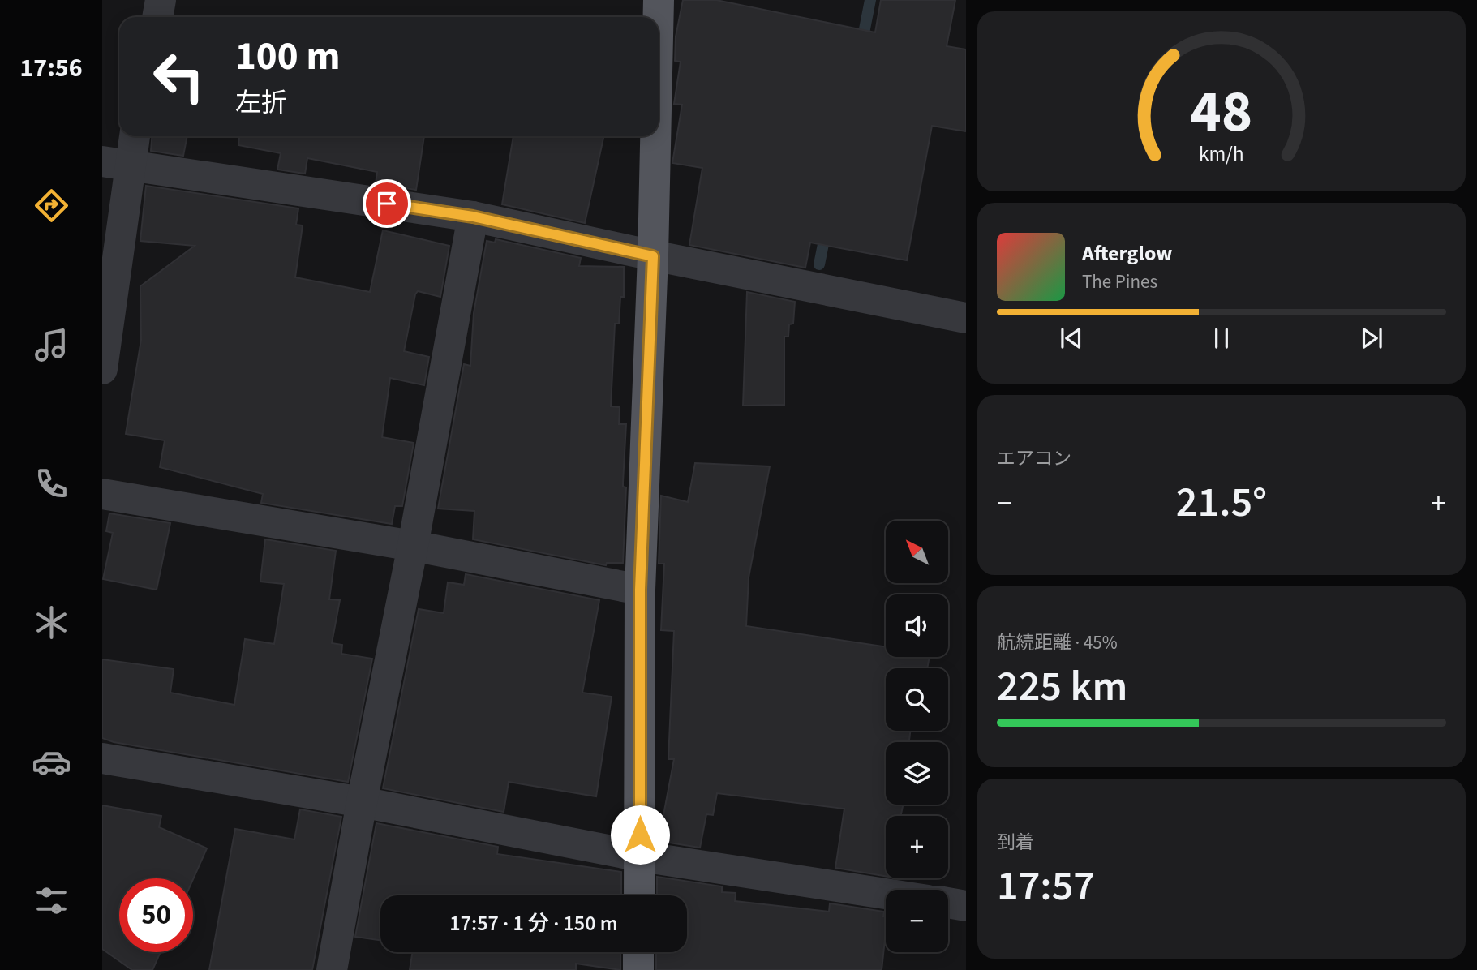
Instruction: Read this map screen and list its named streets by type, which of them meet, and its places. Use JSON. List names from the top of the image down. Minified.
{"north":"top left","page":{"tabs":"17:56","turn":["100 m","左折"],"song":["Afterglow","The Pines"],"tile":["エアコン",["航続距離 · 45%","225 km"],["到着","17:57"]],"heat":["−","21.5°","+"],"map_buttons":["+","−"],"limit":"50","trip":"17:57 · 1 分 · 150 m","gauge":["48","km/h"]}}
